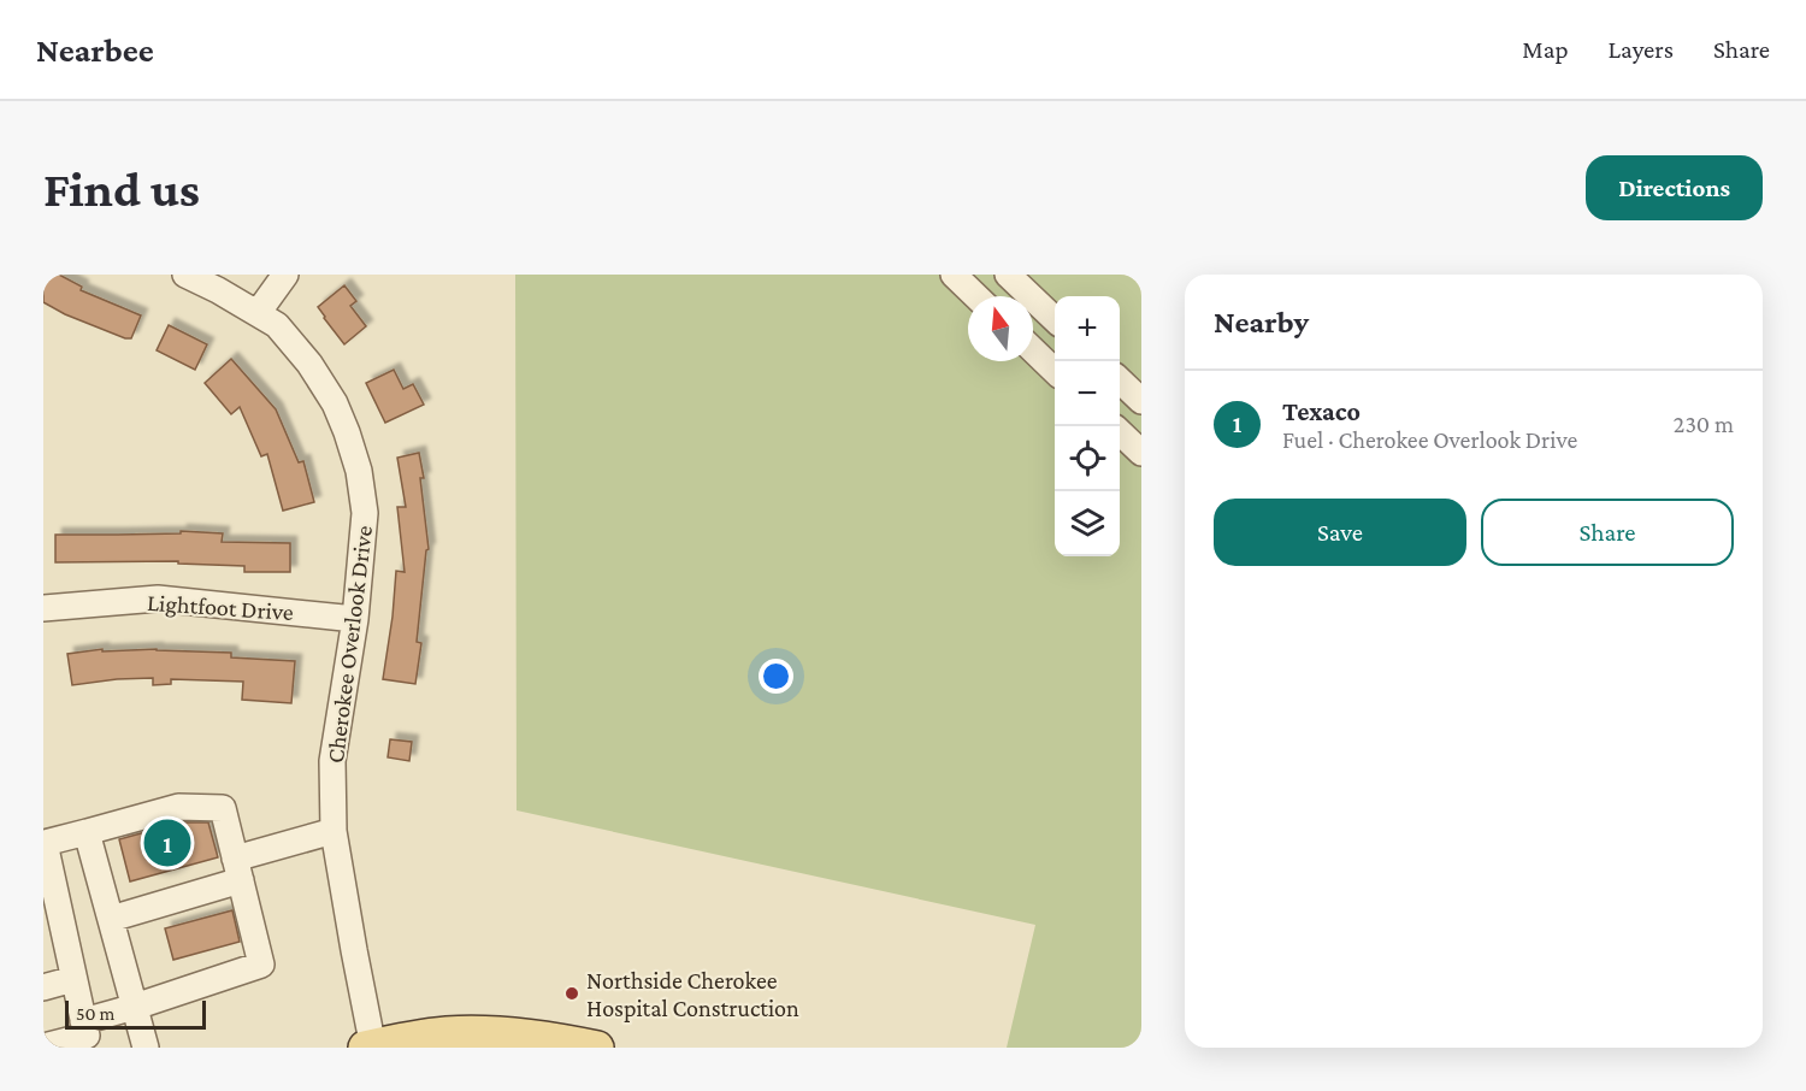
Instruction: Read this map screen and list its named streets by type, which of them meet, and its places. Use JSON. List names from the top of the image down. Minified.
{"streets":{"street":["Lightfoot Drive","Cherokee Overlook Drive"]},"crossings":[["Lightfoot Drive","Cherokee Overlook Drive"]],"places":["Northside Cherokee Hospital Construction"],"scale_bar":"50 m","north":"top","page":{"header":"Nearbee","nav":["Map","Layers","Share"],"buttons":["Directions",["Save","Share"]],"title":"Find us","heading":"Nearby","map_buttons":["+","−"],"list":[{"mark":"1","name":"Texaco","note":"Fuel · Cherokee Overlook Drive","value":"230 m"}],"pins":"1","scale":"50 m"}}
